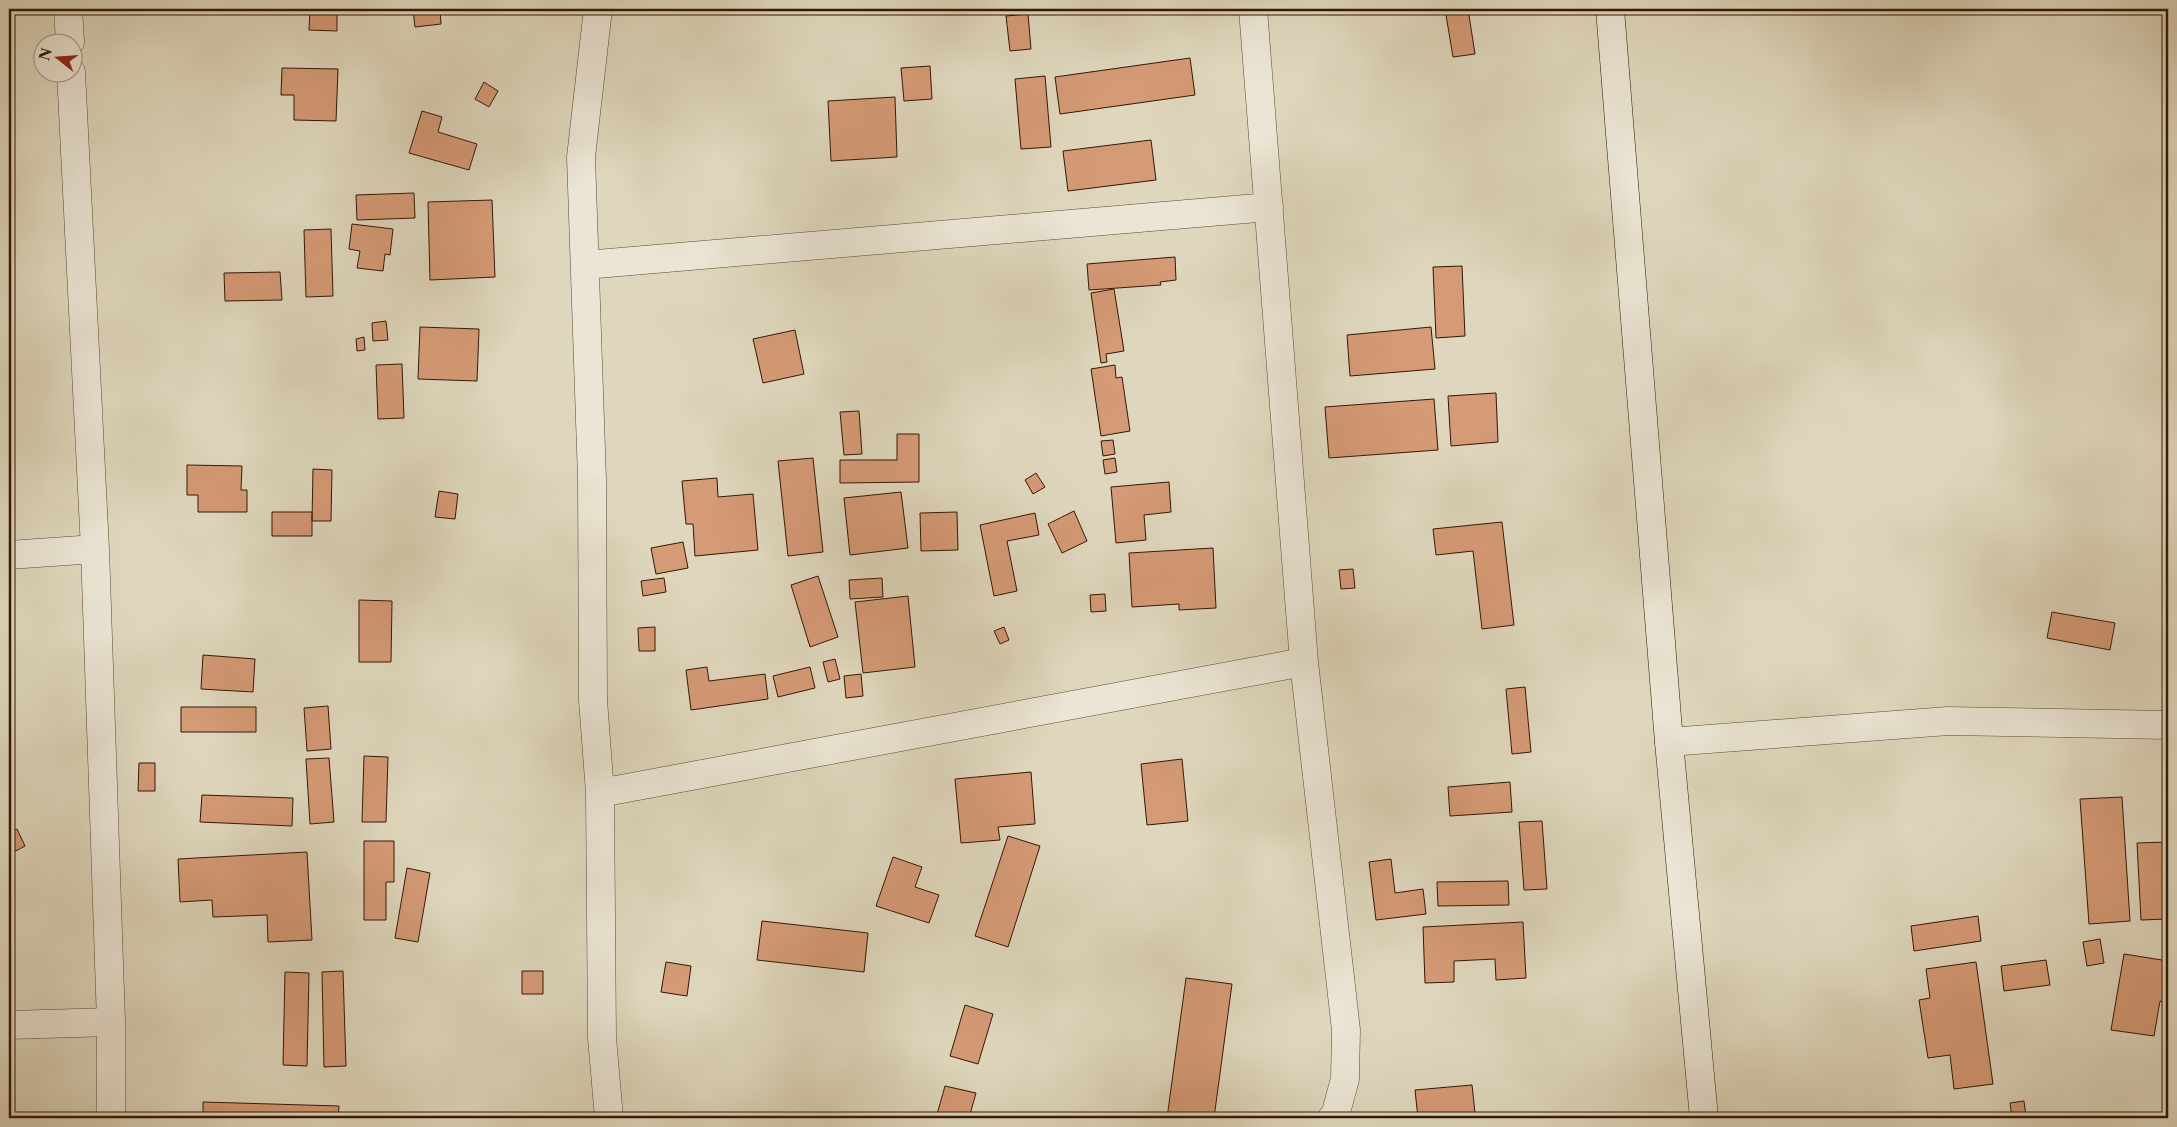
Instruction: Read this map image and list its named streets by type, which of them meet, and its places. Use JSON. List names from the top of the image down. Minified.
{"north":"left"}
